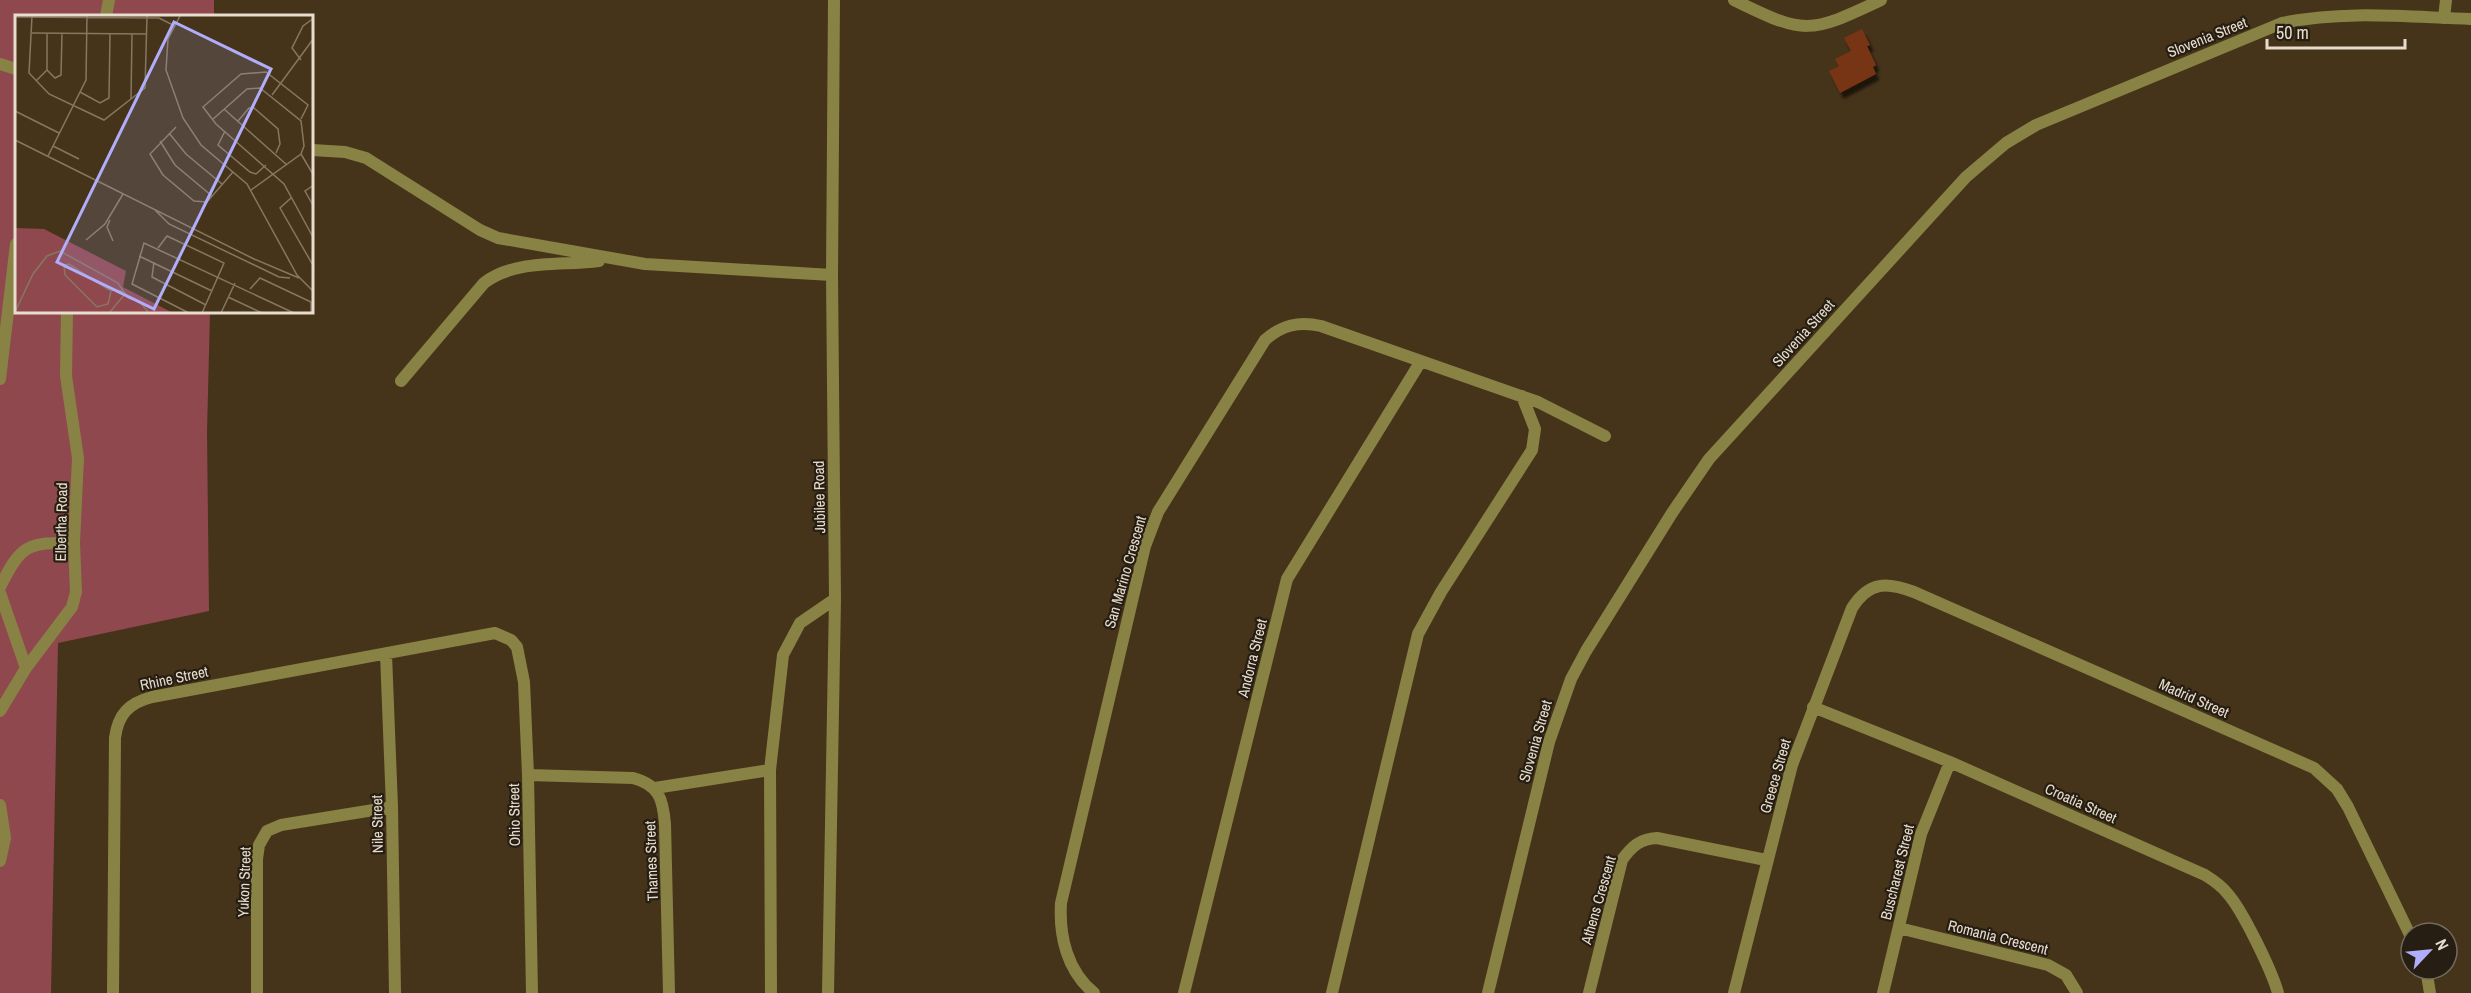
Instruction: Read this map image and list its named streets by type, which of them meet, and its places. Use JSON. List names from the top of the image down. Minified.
{"streets":{"street":["Slovenia Street","Jubilee Road","Elbertha Road","San Marino Crescent","Andorra Street","Rhine Street","Madrid Street","Greece Street","Croatia Street","Ohio Street","Nile Street","Thames Street","Buscharest Street","Yukon Street","Athens Crescent","Romania Crescent"]},"crossings":[["San Marino Crescent","Andorra Street"],["Rhine Street","Ohio Street"],["Rhine Street","Nile Street"],["Madrid Street","Greece Street"],["Greece Street","Croatia Street"],["Greece Street","Athens Crescent"],["Croatia Street","Buscharest Street"],["Nile Street","Yukon Street"],["Buscharest Street","Romania Crescent"]],"scale_bar":"50 m","north":"top right"}
